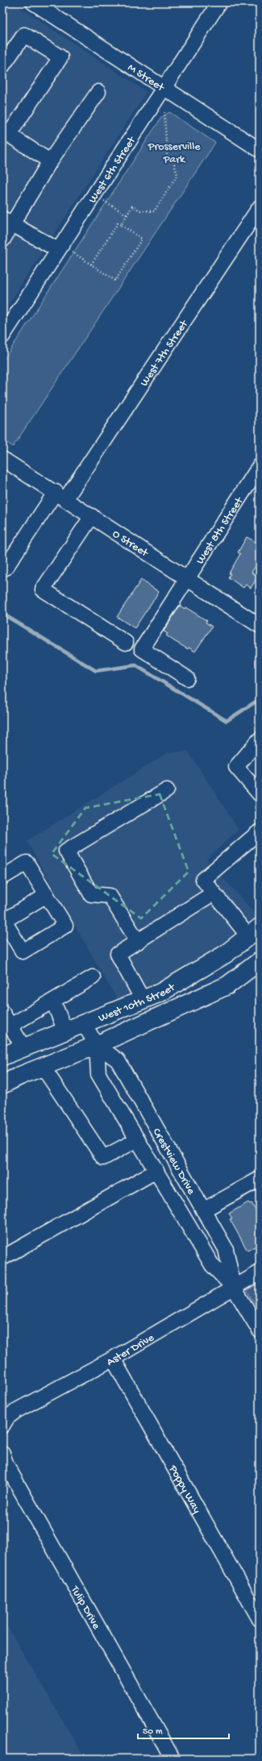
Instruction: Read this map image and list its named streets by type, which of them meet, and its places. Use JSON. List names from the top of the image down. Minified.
{"streets":{"main road":["West 10th Street"],"street":["M Street","West 6th Street","West 7th Street","West 8th Street","O Street","Crestview Drive","Aster Drive","Poppy Way","Tulip Drive"]},"crossings":[["M Street","West 6th Street"],["West 7th Street","O Street"],["West 8th Street","O Street"],["West 10th Street","Crestview Drive"],["Crestview Drive","Aster Drive"],["Aster Drive","Poppy Way"]],"parks":["Prosserville Park"],"scale_bar":"50 m"}
